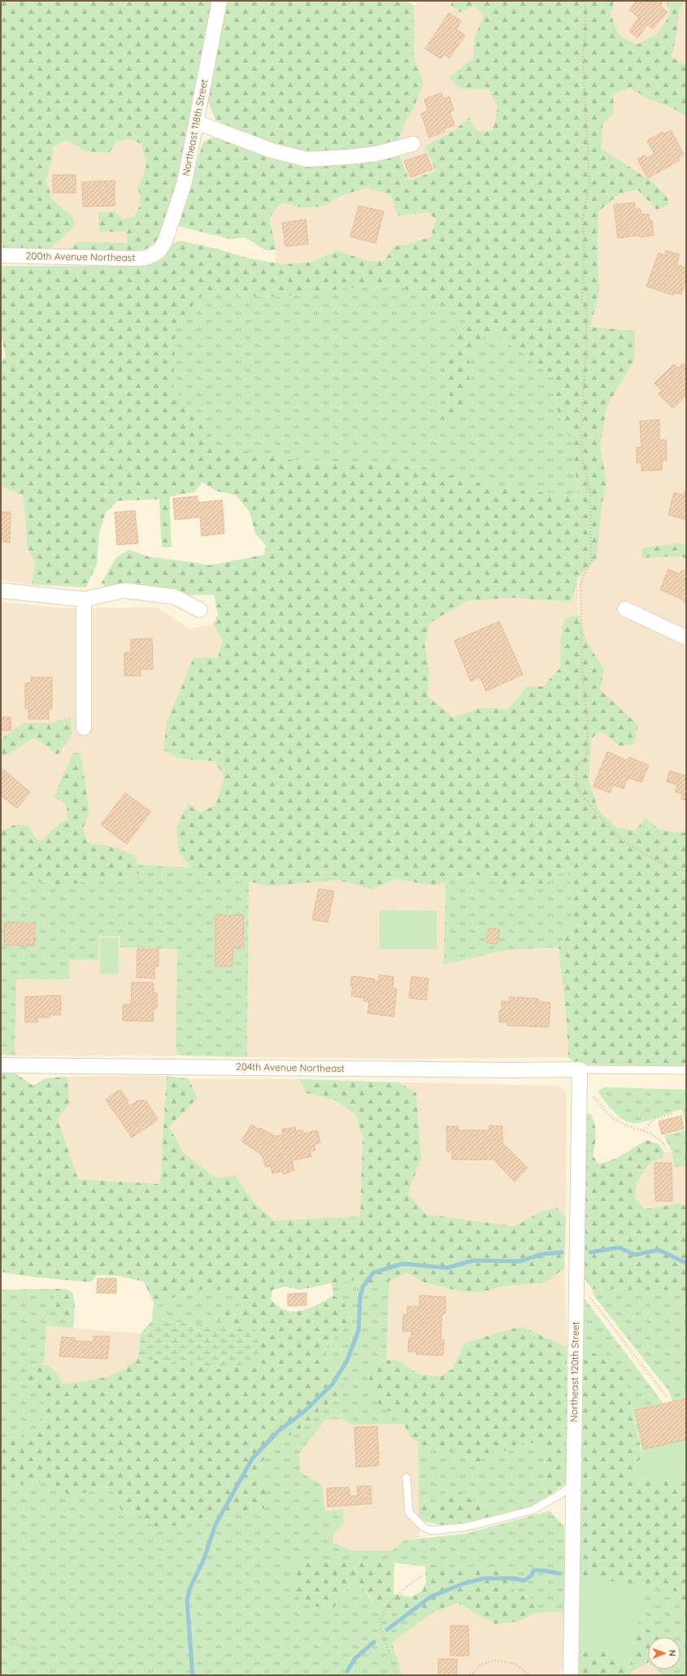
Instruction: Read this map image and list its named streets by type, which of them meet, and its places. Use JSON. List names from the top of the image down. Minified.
{"streets":{"street":["Northeast 118th Street","200th Avenue Northeast","204th Avenue Northeast","Northeast 120th Street"]},"crossings":[["Northeast 118th Street","200th Avenue Northeast"],["204th Avenue Northeast","Northeast 120th Street"]],"north":"right"}
